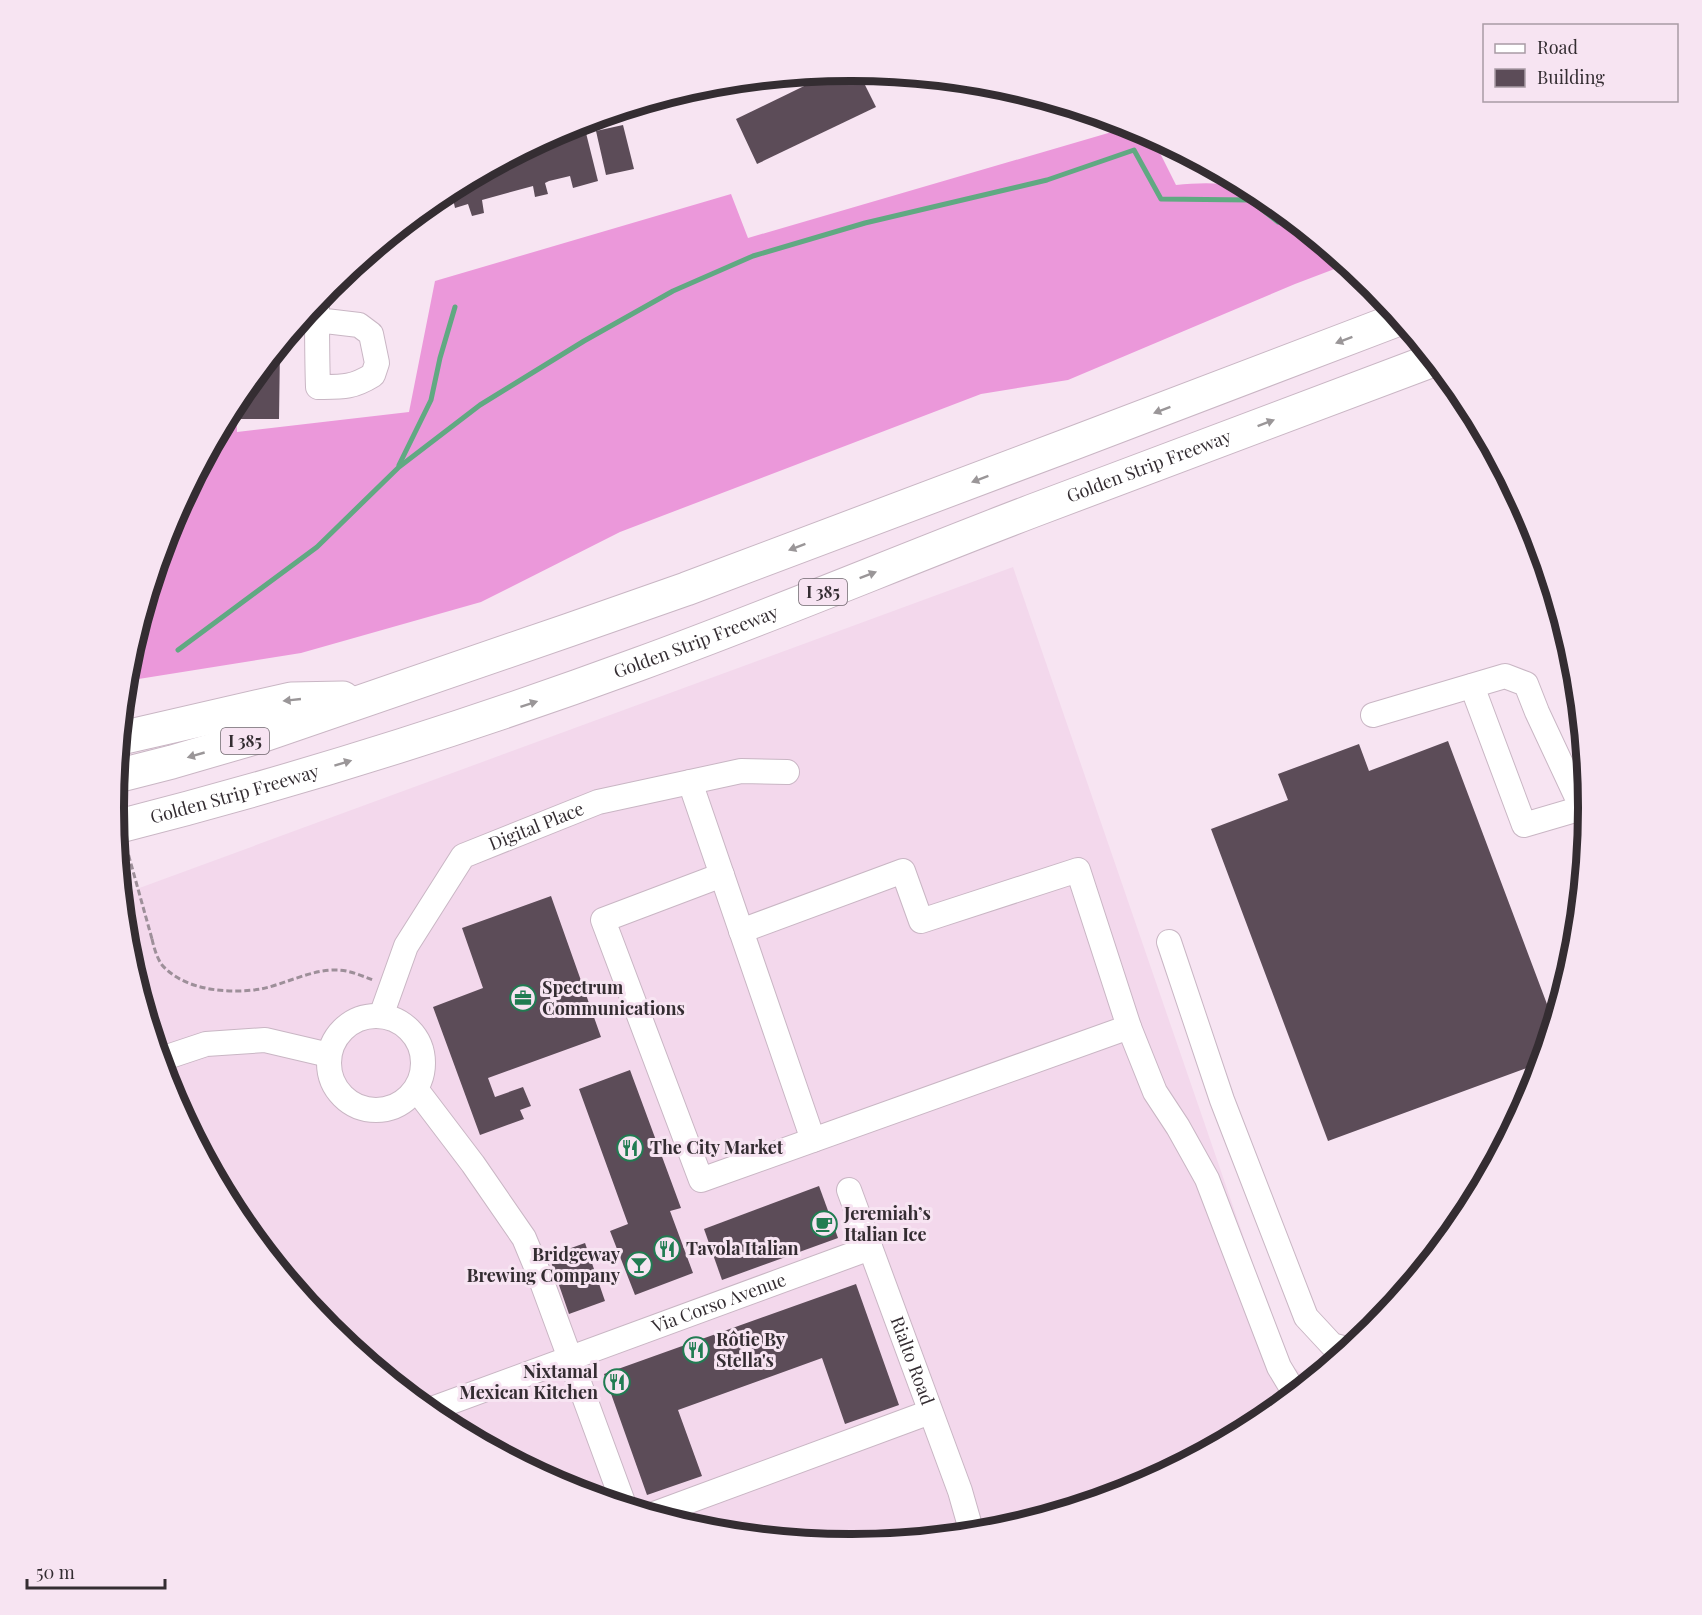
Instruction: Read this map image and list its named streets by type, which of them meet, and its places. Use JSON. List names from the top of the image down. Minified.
{"streets":{"highway":["Golden Strip Freeway","I 385"],"street":["Digital Place","Via Corso Avenue","Rialto Road"]},"crossings":[["Via Corso Avenue","Rialto Road"]],"places":{"office":["Spectrum Communications"],"restaurant":["The City Market","Tavola Italian","Rôtie By Stella's","Nixtamal Mexican Kitchen"],"cafe":["Jeremiah’s Italian Ice"],"bar":["Bridgeway Brewing Company"]},"legend":["Road","Building"],"scale_bar":"50 m"}
